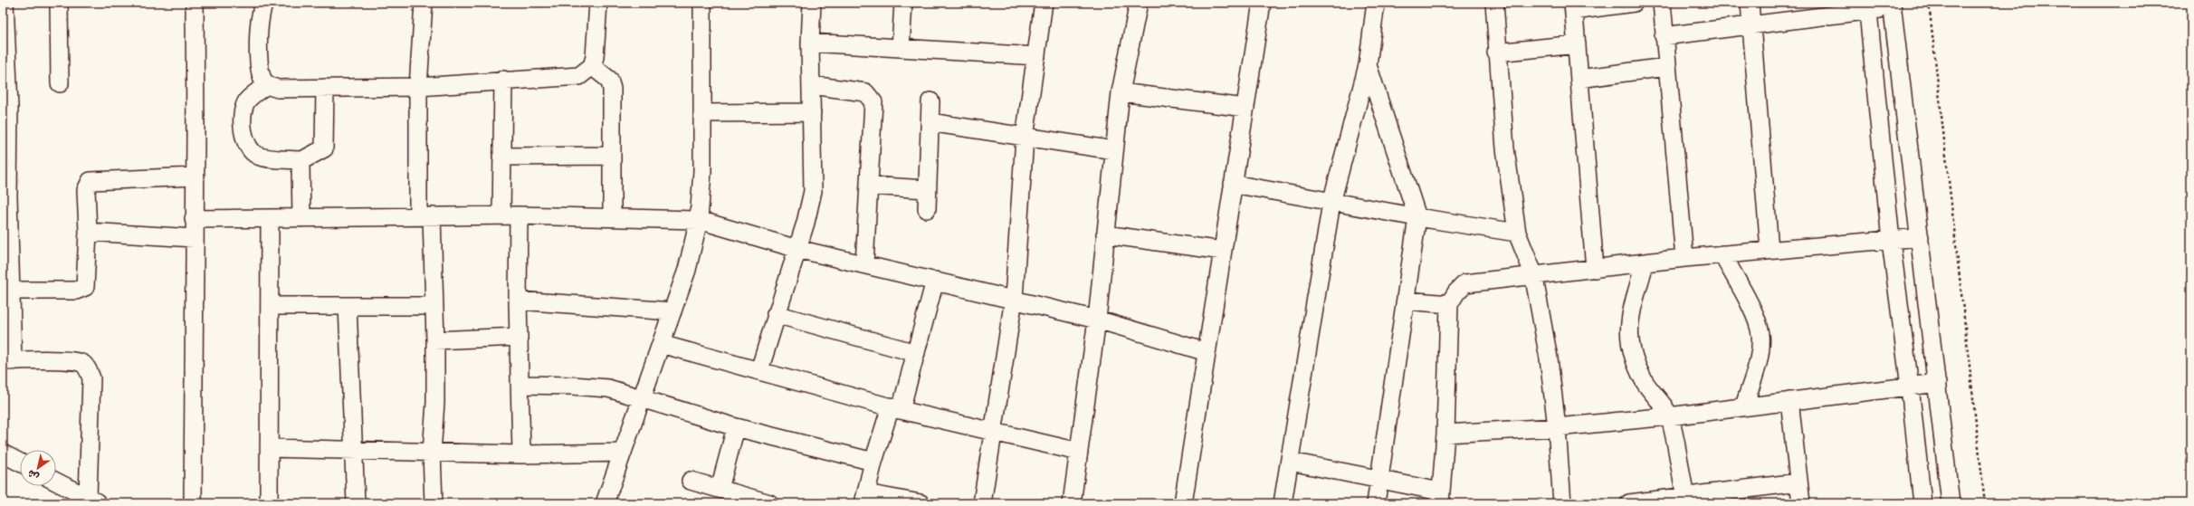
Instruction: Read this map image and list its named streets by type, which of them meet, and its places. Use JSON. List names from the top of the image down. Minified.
{"north":"bottom left"}
